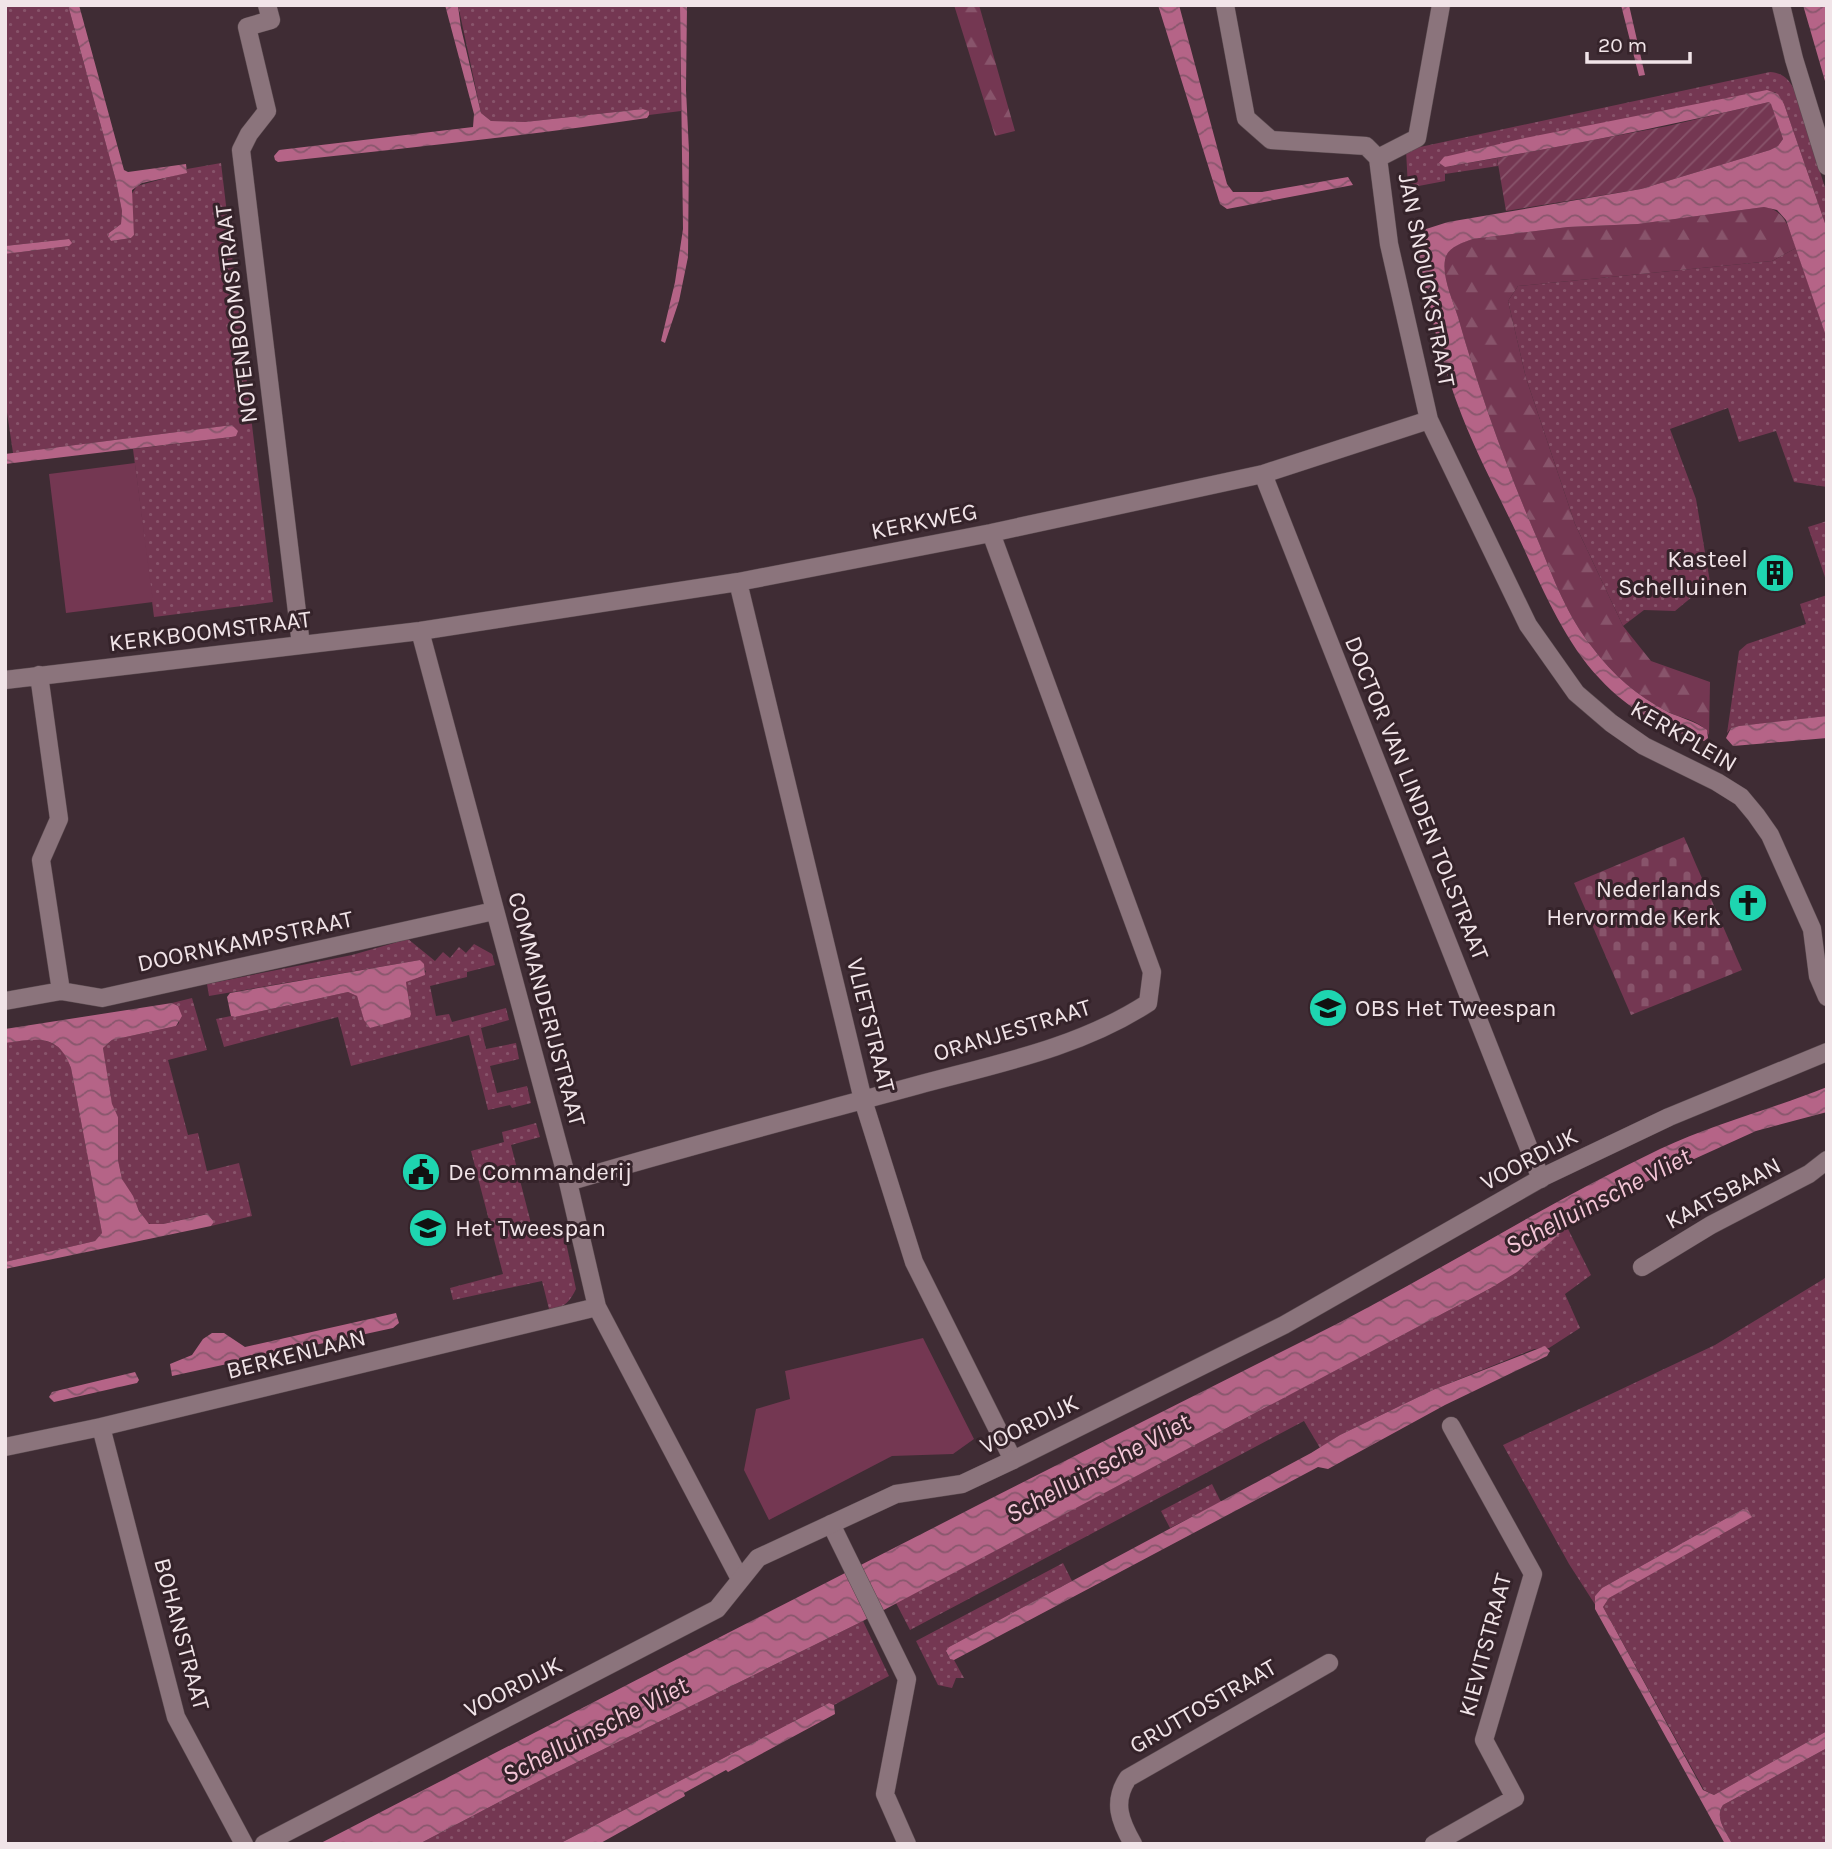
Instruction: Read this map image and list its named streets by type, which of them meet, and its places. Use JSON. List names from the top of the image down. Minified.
{"streets":{"street":["JAN SNOUCKSTRAAT","NOTENBOOMSTRAAT","KERKWEG","KERKBOOMSTRAAT","KERKPLEIN","DOCTOR VAN LINDEN TOLSTRAAT","DOORNKAMPSTRAAT","COMMANDERIJSTRAAT","VLIETSTRAAT","ORANJESTRAAT","VOORDIJK","KAATSBAAN","BERKENLAAN","BOHANSTRAAT","KIEVITSTRAAT","GRUTTOSTRAAT"]},"crossings":[["JAN SNOUCKSTRAAT","KERKWEG"],["JAN SNOUCKSTRAAT","KERKPLEIN"],["NOTENBOOMSTRAAT","KERKBOOMSTRAAT"],["KERKWEG","KERKBOOMSTRAAT"],["KERKWEG","KERKPLEIN"],["KERKWEG","DOCTOR VAN LINDEN TOLSTRAAT"],["KERKWEG","COMMANDERIJSTRAAT"],["KERKWEG","VLIETSTRAAT"],["KERKWEG","ORANJESTRAAT"],["KERKBOOMSTRAAT","COMMANDERIJSTRAAT"],["DOCTOR VAN LINDEN TOLSTRAAT","VOORDIJK"],["DOORNKAMPSTRAAT","COMMANDERIJSTRAAT"],["COMMANDERIJSTRAAT","ORANJESTRAAT"],["COMMANDERIJSTRAAT","VOORDIJK"],["COMMANDERIJSTRAAT","BERKENLAAN"],["VLIETSTRAAT","ORANJESTRAAT"],["VLIETSTRAAT","VOORDIJK"],["BERKENLAAN","BOHANSTRAAT"]],"water":["Schelluinsche Vliet"],"places":{"building":["Kasteel Schelluinen"],"church":["Nederlands Hervormde Kerk"],"school or university":["OBS Het Tweespan","Het Tweespan"],"public building":["De Commanderij"]},"scale_bar":"20 m"}
